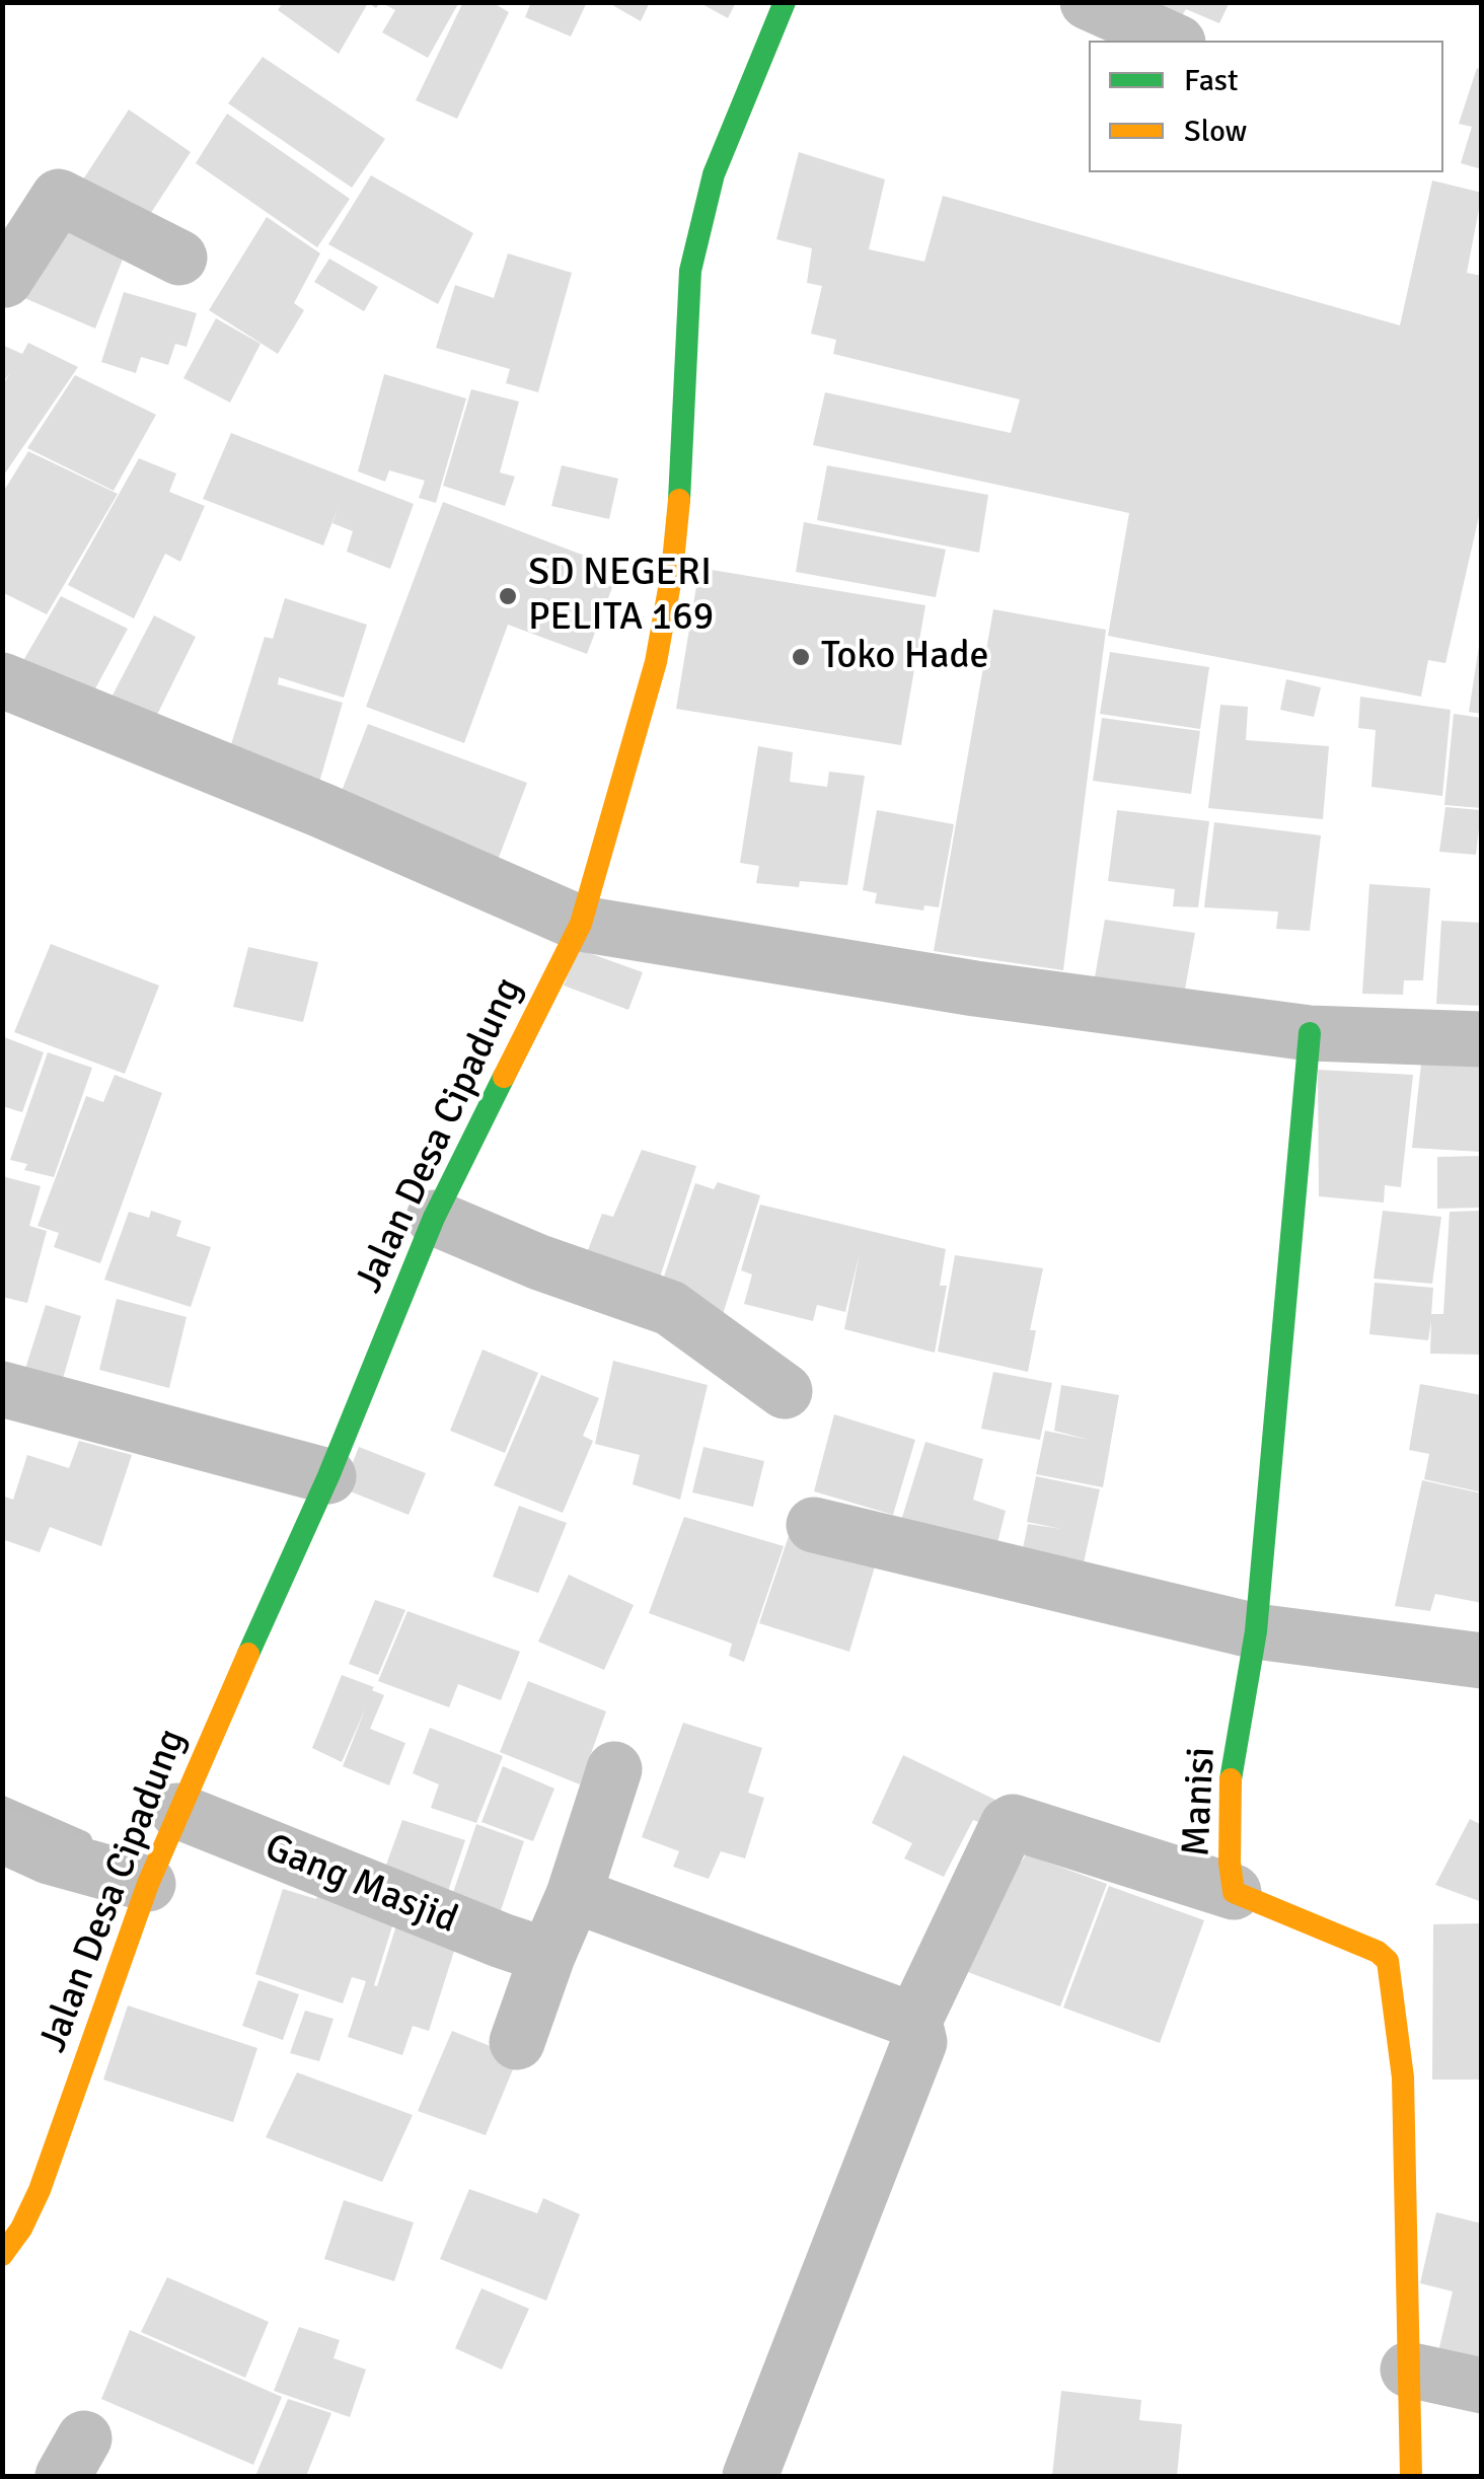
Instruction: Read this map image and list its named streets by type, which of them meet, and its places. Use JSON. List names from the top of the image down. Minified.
{"streets":{"street":["Jalan Desa Cipadung","Manisi","Gang Masjid"]},"crossings":[["Jalan Desa Cipadung","Gang Masjid"]],"places":["SD NEGERI PELITA 169","Toko Hade"],"legend":["Fast","Slow"]}
